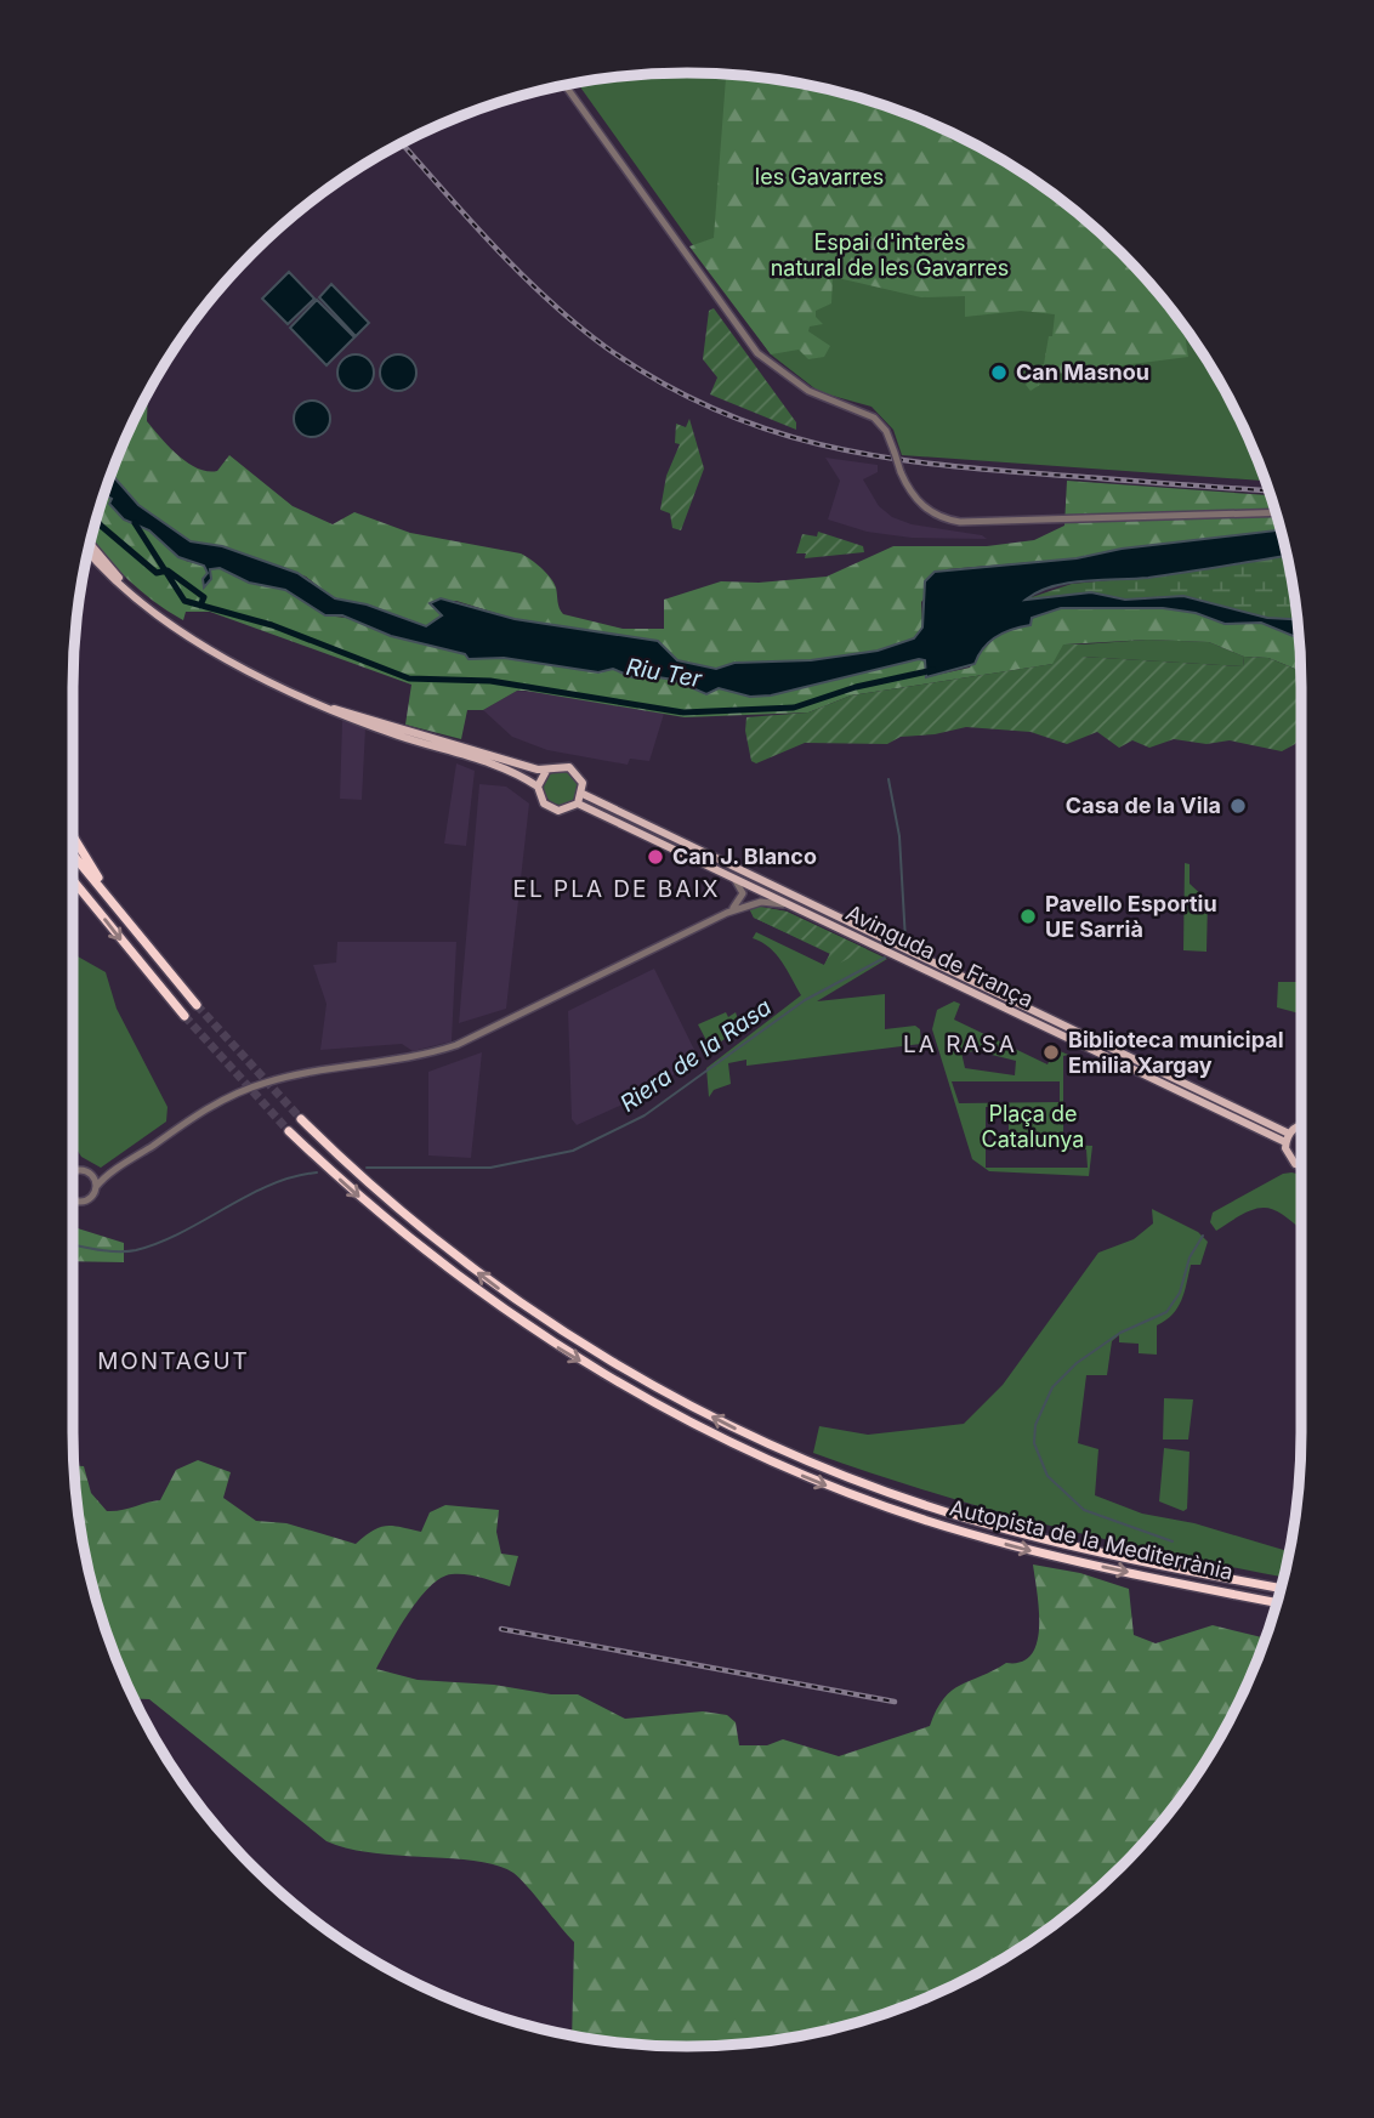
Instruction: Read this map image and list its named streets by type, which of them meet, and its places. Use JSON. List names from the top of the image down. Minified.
{"streets":{"highway":["Autopista de la Mediterrània"],"main road":["Avinguda de França"]},"districts":["EL PLA DE BAIX","LA RASA","MONTAGUT"],"water":["Riu Ter","Riera de la Rasa"],"parks":["les Gavarres","Espai d'interès natural de les Gavarres","Plaça de Catalunya"],"places":["Can Masnou","Casa de la Vila","Can J. Blanco","Pavello Esportiu UE Sarrià","Biblioteca municipal Emilia Xargay"]}
